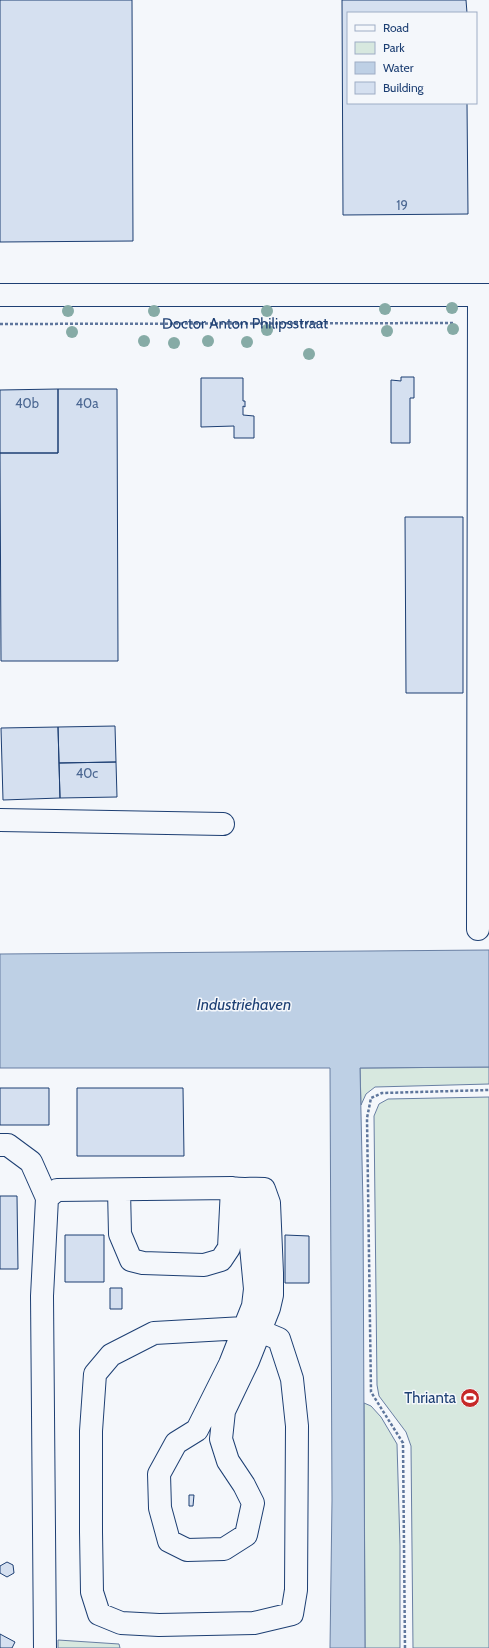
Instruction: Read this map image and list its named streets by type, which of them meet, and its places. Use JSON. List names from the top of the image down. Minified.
{"streets":{"street":["Doctor Anton Philipsstraat"]},"water":["Industriehaven"],"places":{"sports":["Thrianta"]},"house_numbers":["19","40b","40a","40c"],"legend":["Road","Park","Water","Building"]}
